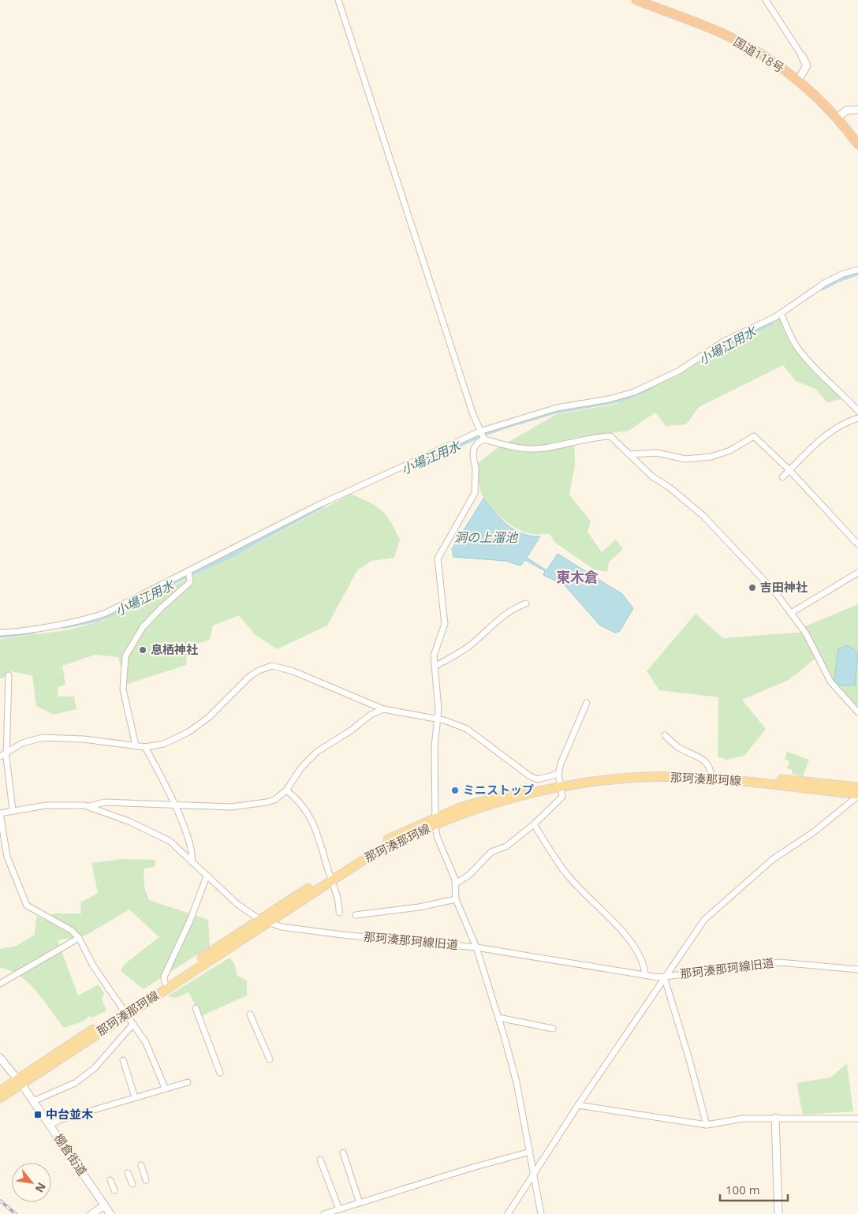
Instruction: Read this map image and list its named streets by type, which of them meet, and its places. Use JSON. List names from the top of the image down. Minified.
{"streets":{"highway":["国道118号"],"main road":["那珂湊那珂線"],"street":["那珂湊那珂線旧道","棚倉街道"]},"crossings":[["那珂湊那珂線","那珂湊那珂線旧道"],["那珂湊那珂線","棚倉街道"]],"districts":["東木倉"],"water":["小場江用水","洞の上溜池"],"places":{"other":["吉田神社","息栖神社","ミニストップ"],"transit":["中台並木"]},"scale_bar":"100 m","north":"bottom right"}
